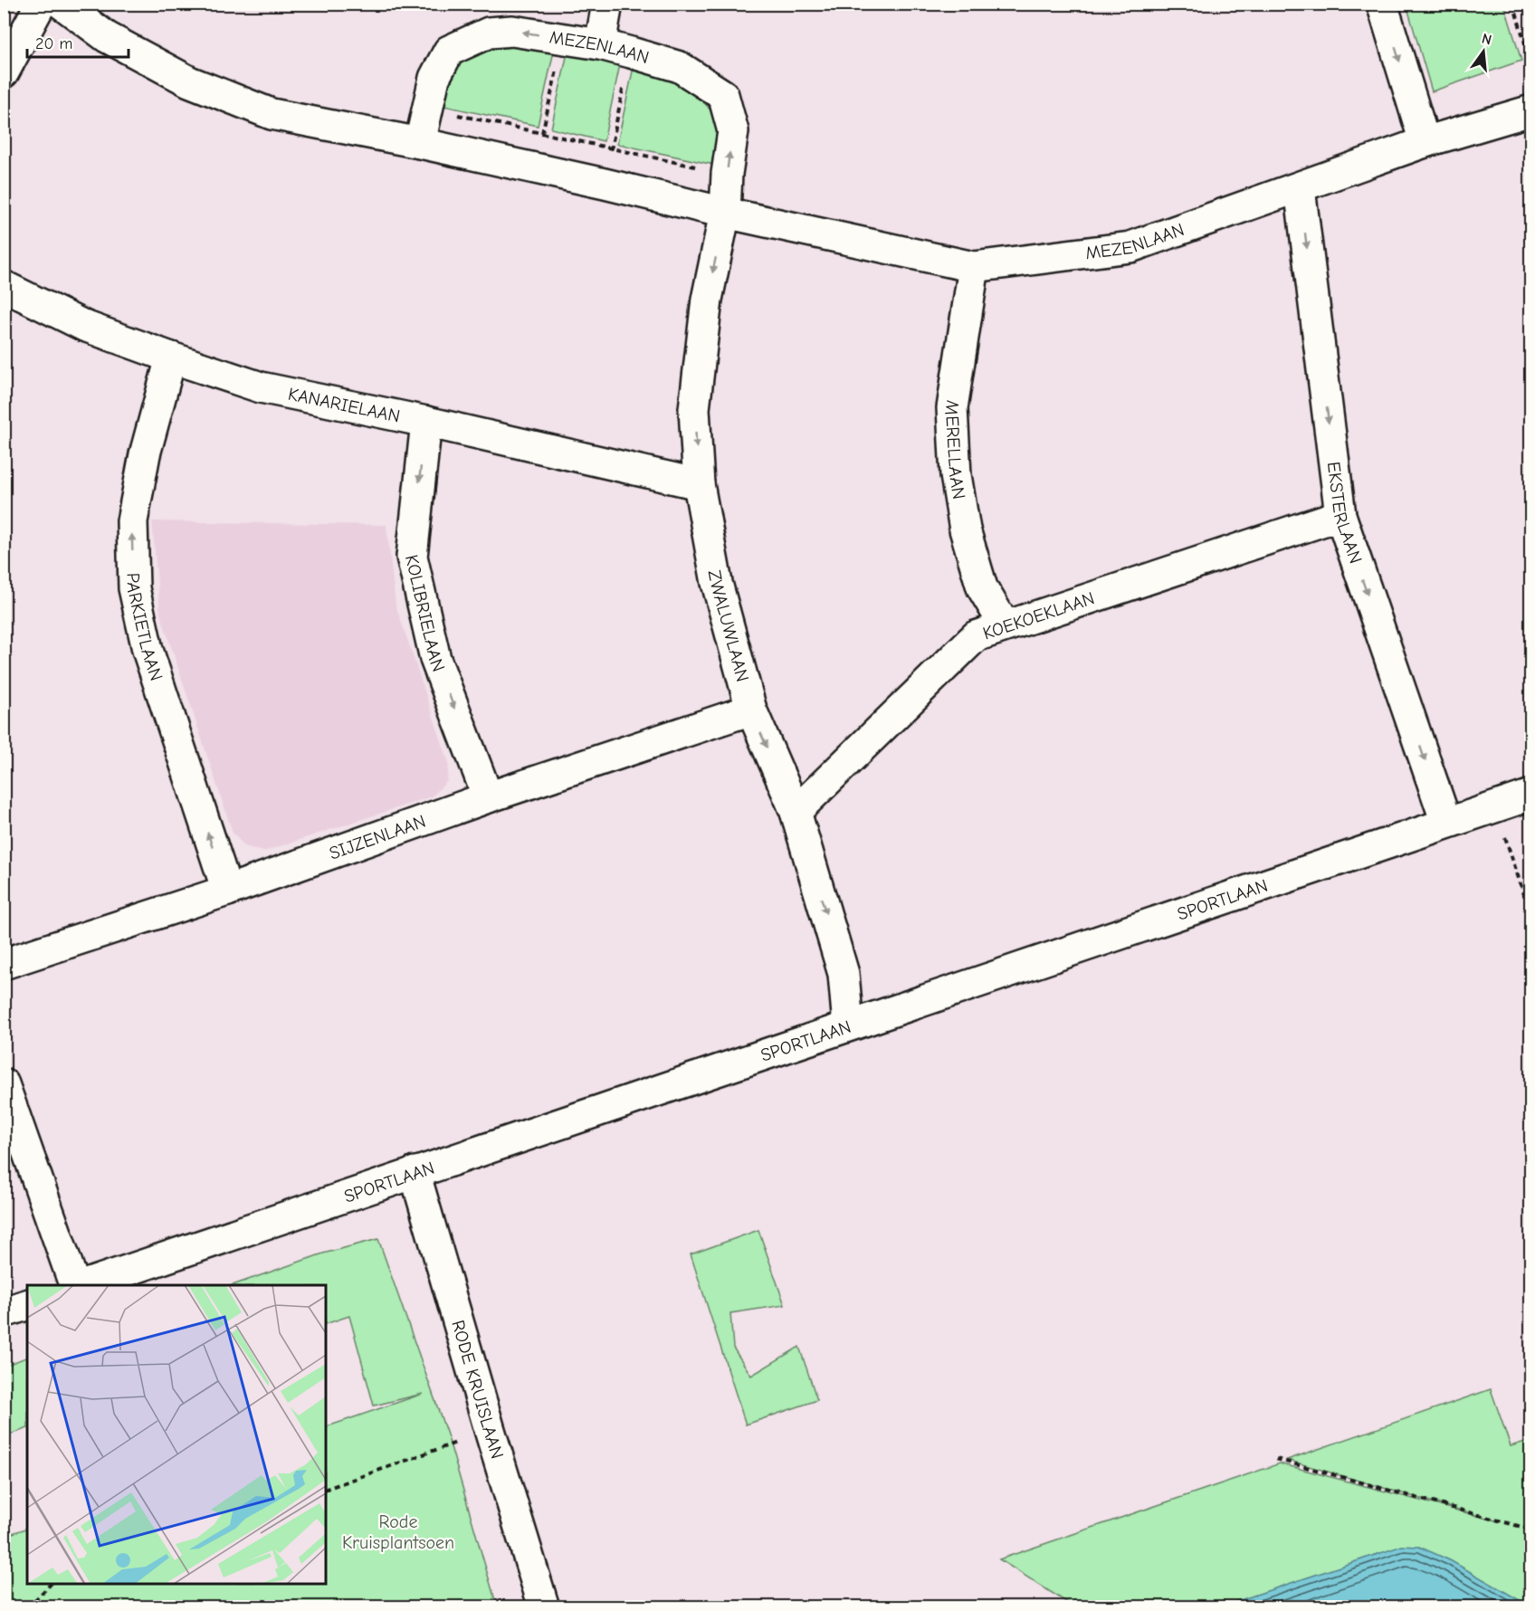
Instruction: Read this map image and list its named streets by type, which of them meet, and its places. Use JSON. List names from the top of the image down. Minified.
{"streets":{"street":["MEZENLAAN","KANARIELAAN","MERELLAAN","EKSTERLAAN","KOLIBRIELAAN","KOEKOEKLAAN","ZWALUWLAAN","PARKIETLAAN","SIJZENLAAN","SPORTLAAN","RODE KRUISLAAN"]},"crossings":[["MEZENLAAN","MERELLAAN"],["MEZENLAAN","EKSTERLAAN"],["MEZENLAAN","ZWALUWLAAN"],["KANARIELAAN","KOLIBRIELAAN"],["KANARIELAAN","ZWALUWLAAN"],["KANARIELAAN","PARKIETLAAN"],["MERELLAAN","KOEKOEKLAAN"],["EKSTERLAAN","KOEKOEKLAAN"],["EKSTERLAAN","SPORTLAAN"],["KOLIBRIELAAN","SIJZENLAAN"],["KOEKOEKLAAN","ZWALUWLAAN"],["ZWALUWLAAN","SIJZENLAAN"],["ZWALUWLAAN","SPORTLAAN"],["PARKIETLAAN","SIJZENLAAN"],["SPORTLAAN","RODE KRUISLAAN"]],"one_way":["EKSTERLAAN","KOLIBRIELAAN","ZWALUWLAAN","PARKIETLAAN"],"parks":["Rode Kruisplantsoen"],"scale_bar":"20 m","north":"top"}
